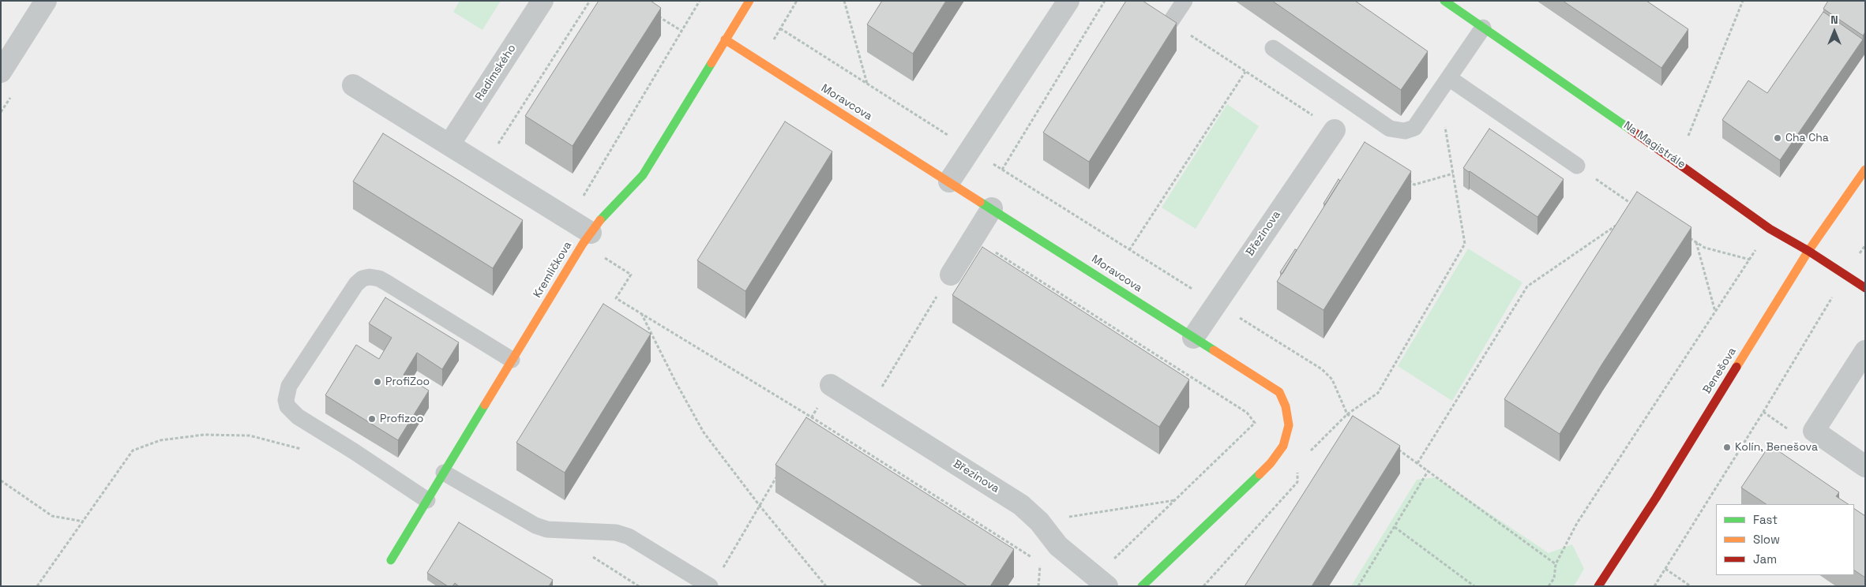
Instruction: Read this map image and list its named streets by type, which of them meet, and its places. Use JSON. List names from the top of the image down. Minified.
{"streets":{"street":["Radimského","Moravcova","Na Magistrále","Březinova","Kremličkova","Benešova"]},"crossings":[["Moravcova","Březinova"],["Moravcova","Kremličkova"],["Na Magistrále","Benešova"]],"places":["Cha Cha","ProfiZoo","Profizoo","Kolín, Benešova"],"legend":["Fast","Slow","Jam"],"north":"top"}
